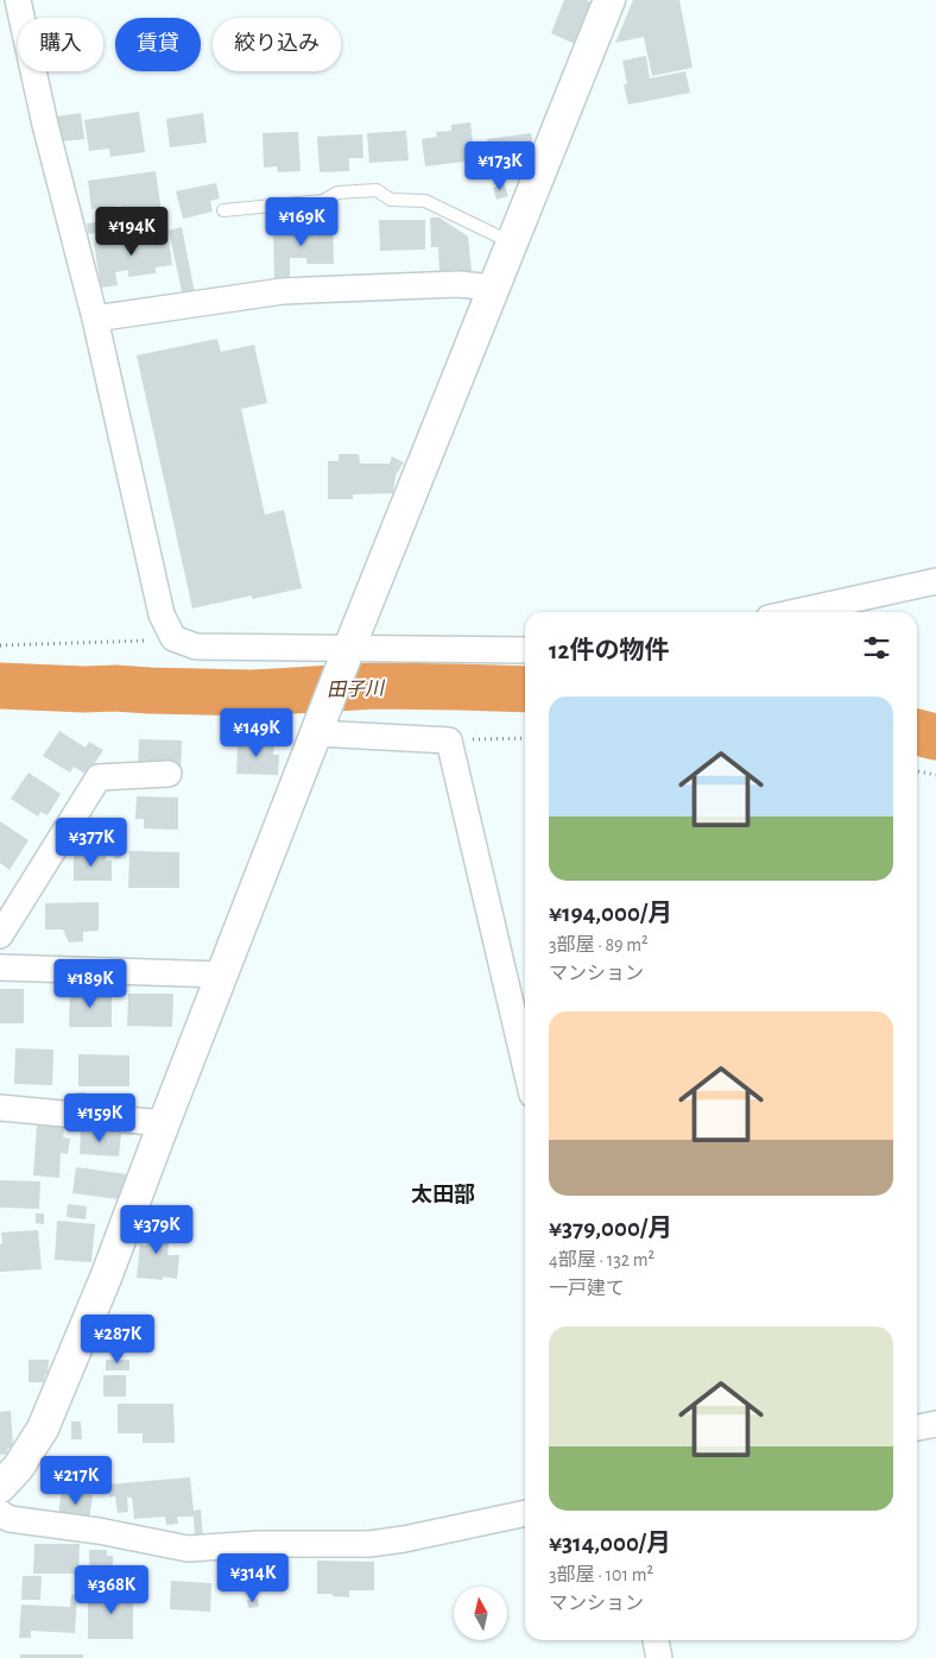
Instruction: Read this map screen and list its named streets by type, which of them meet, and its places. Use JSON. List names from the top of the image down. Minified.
{"districts":["太田部"],"water":["田子川"],"north":"top","page":{"chip":["購入","賃貸","絞り込み"],"price":["¥173K","¥169K","¥194K","¥149K","¥377K","¥189K","¥159K","¥379K","¥287K","¥217K","¥314K","¥368K"],"heading":"12件の物件","list":[{"name":"¥194,000/月","note":"3部屋 · 89 m² · マンション"},{"name":"¥379,000/月","note":"4部屋 · 132 m² · 一戸建て"},{"name":"¥314,000/月","note":"3部屋 · 101 m² · マンション"}]}}
